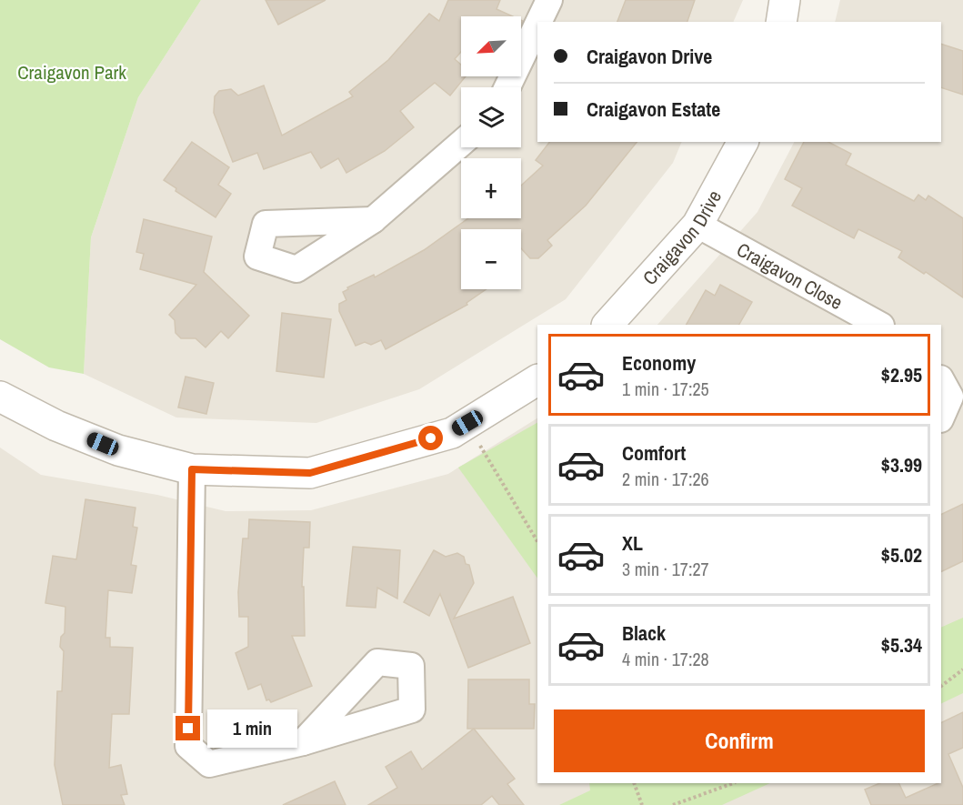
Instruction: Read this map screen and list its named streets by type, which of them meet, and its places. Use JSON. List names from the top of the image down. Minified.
{"streets":{"street":["Craigavon Drive","Craigavon Close"]},"crossings":[["Craigavon Drive","Craigavon Close"]],"parks":["Craigavon Park"],"north":"bottom left","page":{"map_buttons":["+","−"],"banner":["Craigavon Drive","Craigavon Estate"],"list":[{"name":"Economy","note":"1 min · 17:25","value":"$2.95"},{"name":"Comfort","note":"2 min · 17:26","value":"$3.99"},{"name":"XL","note":"3 min · 17:27","value":"$5.02"},{"name":"Black","note":"4 min · 17:28","value":"$5.34"}],"buttons":"Confirm","bubble":"1 min"}}
